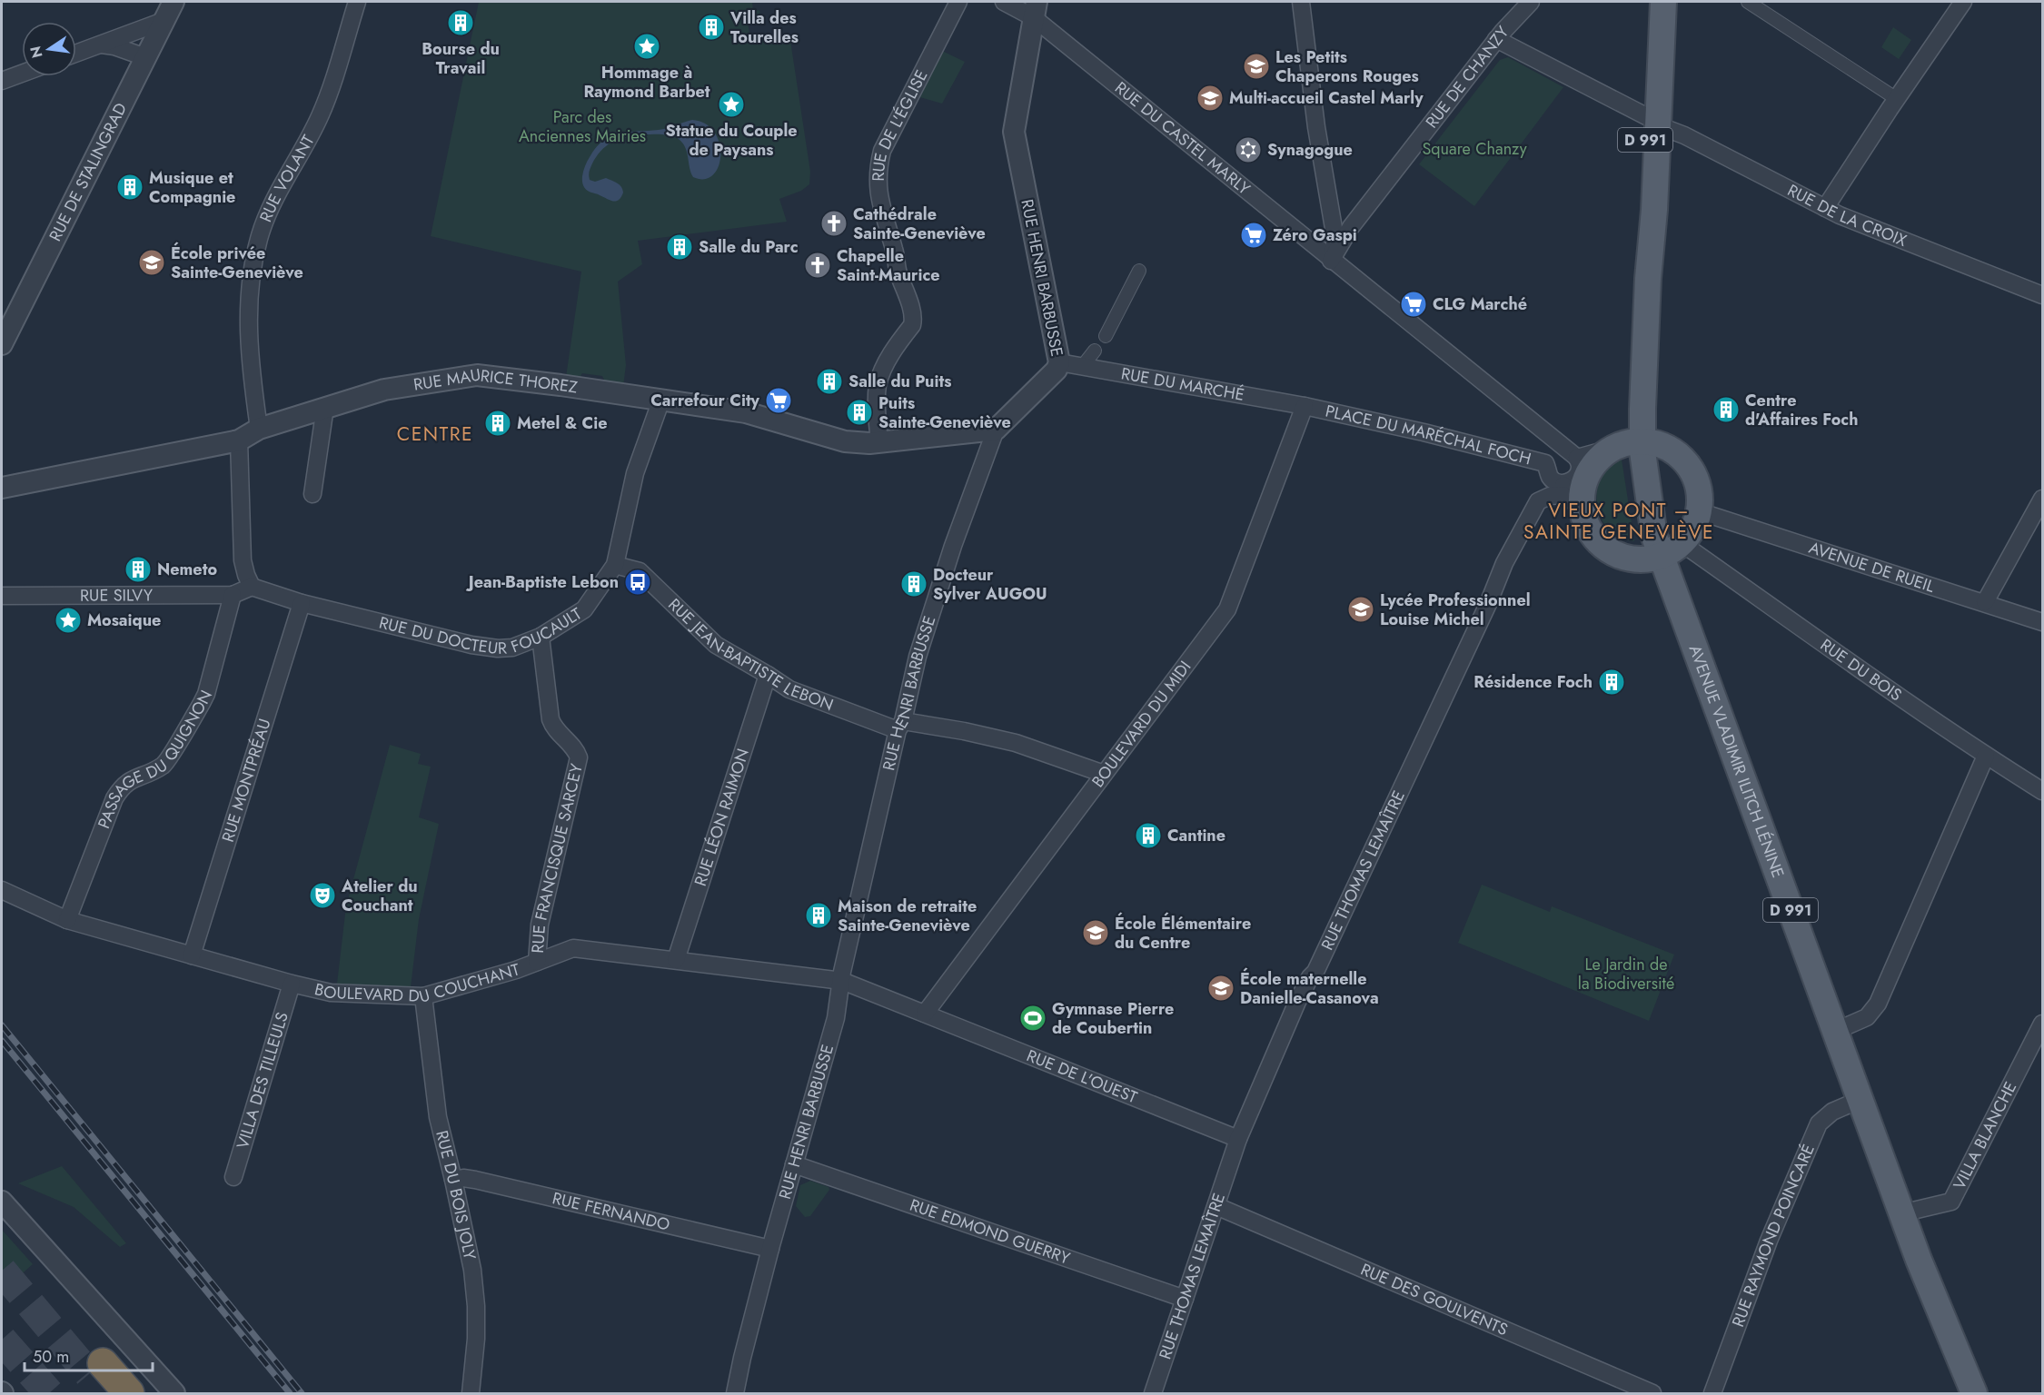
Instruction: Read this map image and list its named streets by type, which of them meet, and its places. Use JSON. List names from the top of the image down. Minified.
{"streets":{"main road":["D 991","PLACE DU MARÉCHAL FOCH","AVENUE VLADIMIR ILITCH LÉNINE"],"street":["RUE DE CHANZY","RUE DE L'ÉGLISE","RUE DU CASTEL MARLY","RUE DE STALINGRAD","RUE VOLANT","RUE DE LA CROIX","RUE HENRI BARBUSSE","RUE DU MARCHÉ","RUE MAURICE THOREZ","AVENUE DE RUEIL","RUE SILVY","RUE DU DOCTEUR FOUCAULT","RUE JEAN-BAPTISTE LEBON","RUE DU BOIS","BOULEVARD DU MIDI","PASSAGE DU QUIGNON","RUE MONTPRÉAU","RUE LÉON RAIMON","RUE FRANCISQUE SARCEY","RUE THOMAS LEMAÎTRE","BOULEVARD DU COUCHANT","RUE DE L'OUEST","VILLA DES TILLEULS","VILLA BLANCHE","RUE DU BOIS JOLY","RUE FERNANDO","RUE EDMOND GUERRY","RUE RAYMOND POINCARÉ","RUE DES GOULVENTS"]},"crossings":[["RUE DE CHANZY","RUE DU CASTEL MARLY"],["RUE DE CHANZY","RUE DE LA CROIX"],["RUE DE CHANZY","PLACE DU MARÉCHAL FOCH"],["RUE DE L'ÉGLISE","RUE MAURICE THOREZ"],["RUE DU CASTEL MARLY","RUE HENRI BARBUSSE"],["RUE DU CASTEL MARLY","PLACE DU MARÉCHAL FOCH"],["RUE VOLANT","RUE MAURICE THOREZ"],["RUE DE LA CROIX","AVENUE VLADIMIR ILITCH LÉNINE"],["RUE HENRI BARBUSSE","RUE DU MARCHÉ"],["RUE HENRI BARBUSSE","RUE MAURICE THOREZ"],["RUE HENRI BARBUSSE","RUE JEAN-BAPTISTE LEBON"],["RUE HENRI BARBUSSE","BOULEVARD DU COUCHANT"],["RUE HENRI BARBUSSE","RUE DE L'OUEST"],["RUE HENRI BARBUSSE","RUE FERNANDO"],["RUE HENRI BARBUSSE","RUE EDMOND GUERRY"],["RUE DU MARCHÉ","PLACE DU MARÉCHAL FOCH"],["RUE DU MARCHÉ","BOULEVARD DU MIDI"],["RUE MAURICE THOREZ","RUE DU DOCTEUR FOUCAULT"],["PLACE DU MARÉCHAL FOCH","RUE DU BOIS"],["PLACE DU MARÉCHAL FOCH","BOULEVARD DU MIDI"],["PLACE DU MARÉCHAL FOCH","AVENUE VLADIMIR ILITCH LÉNINE"],["PLACE DU MARÉCHAL FOCH","RUE THOMAS LEMAÎTRE"],["RUE SILVY","PASSAGE DU QUIGNON"],["RUE DU DOCTEUR FOUCAULT","RUE JEAN-BAPTISTE LEBON"],["RUE DU DOCTEUR FOUCAULT","RUE MONTPRÉAU"],["RUE DU DOCTEUR FOUCAULT","RUE FRANCISQUE SARCEY"],["RUE JEAN-BAPTISTE LEBON","BOULEVARD DU MIDI"],["RUE JEAN-BAPTISTE LEBON","RUE LÉON RAIMON"],["RUE DU BOIS","AVENUE VLADIMIR ILITCH LÉNINE"],["BOULEVARD DU MIDI","RUE DE L'OUEST"],["PASSAGE DU QUIGNON","BOULEVARD DU COUCHANT"],["AVENUE VLADIMIR ILITCH LÉNINE","VILLA BLANCHE"],["AVENUE VLADIMIR ILITCH LÉNINE","RUE RAYMOND POINCARÉ"],["RUE MONTPRÉAU","BOULEVARD DU COUCHANT"],["RUE LÉON RAIMON","BOULEVARD DU COUCHANT"],["RUE FRANCISQUE SARCEY","BOULEVARD DU COUCHANT"],["RUE THOMAS LEMAÎTRE","RUE DE L'OUEST"],["RUE THOMAS LEMAÎTRE","RUE EDMOND GUERRY"],["RUE THOMAS LEMAÎTRE","RUE DES GOULVENTS"],["BOULEVARD DU COUCHANT","RUE DE L'OUEST"],["BOULEVARD DU COUCHANT","VILLA DES TILLEULS"],["BOULEVARD DU COUCHANT","RUE DU BOIS JOLY"],["RUE DU BOIS JOLY","RUE FERNANDO"]],"districts":["CENTRE","VIEUX PONT – SAINTE GENEVIÈVE"],"parks":["Parc des Anciennes Mairies","Square Chanzy","Le Jardin de la Biodiversité"],"places":{"building":["Bourse du Travail","Villa des Tourelles","Musique et Compagnie","Salle du Parc","Salle du Puits","Centre d'Affaires Foch","Puits Sainte-Geneviève","Metel & Cie","Nemeto","Docteur Sylver AUGOU","Résidence Foch","Cantine","Maison de retraite Sainte-Geneviève"],"place":["Hommage à Raymond Barbet","Statue du Couple de Paysans","Mosaique"],"school or university":["Les Petits Chaperons Rouges","Multi-accueil Castel Marly","École privée Sainte-Geneviève","Lycée Professionnel Louise Michel","École Élémentaire du Centre","École maternelle Danielle-Casanova"],"synagogue":["Synagogue"],"church":["Cathédrale Sainte-Geneviève","Chapelle Saint-Maurice"],"supermarket":["Zéro Gaspi","CLG Marché","Carrefour City"],"bus stop":["Jean-Baptiste Lebon"],"theatre":["Atelier du Couchant"],"sports":["Gymnase Pierre de Coubertin"]},"scale_bar":"50 m","north":"left"}
